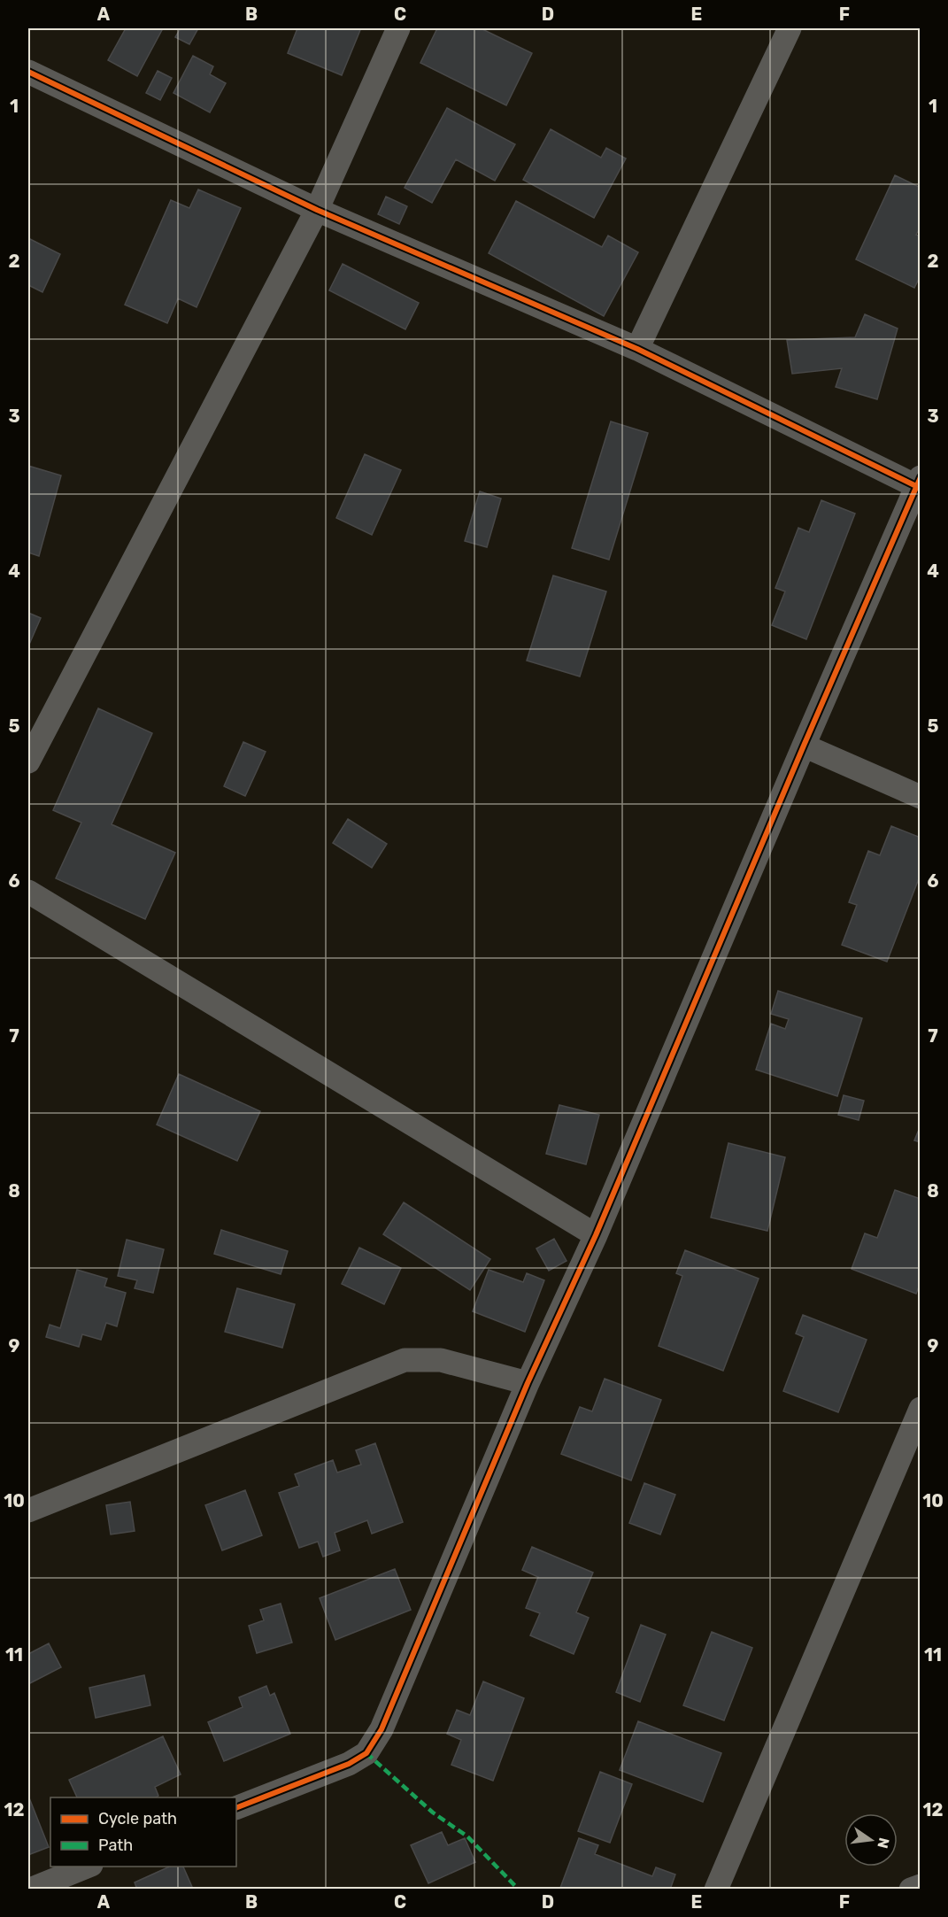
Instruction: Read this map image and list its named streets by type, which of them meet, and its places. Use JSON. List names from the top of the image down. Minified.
{"legend":["Cycle path","Path"],"north":"right","grid":{"columns":["A","B","C","D","E","F"],"rows":["1","2","3","4","5","6","7","8","9","10","11","12"]}}
